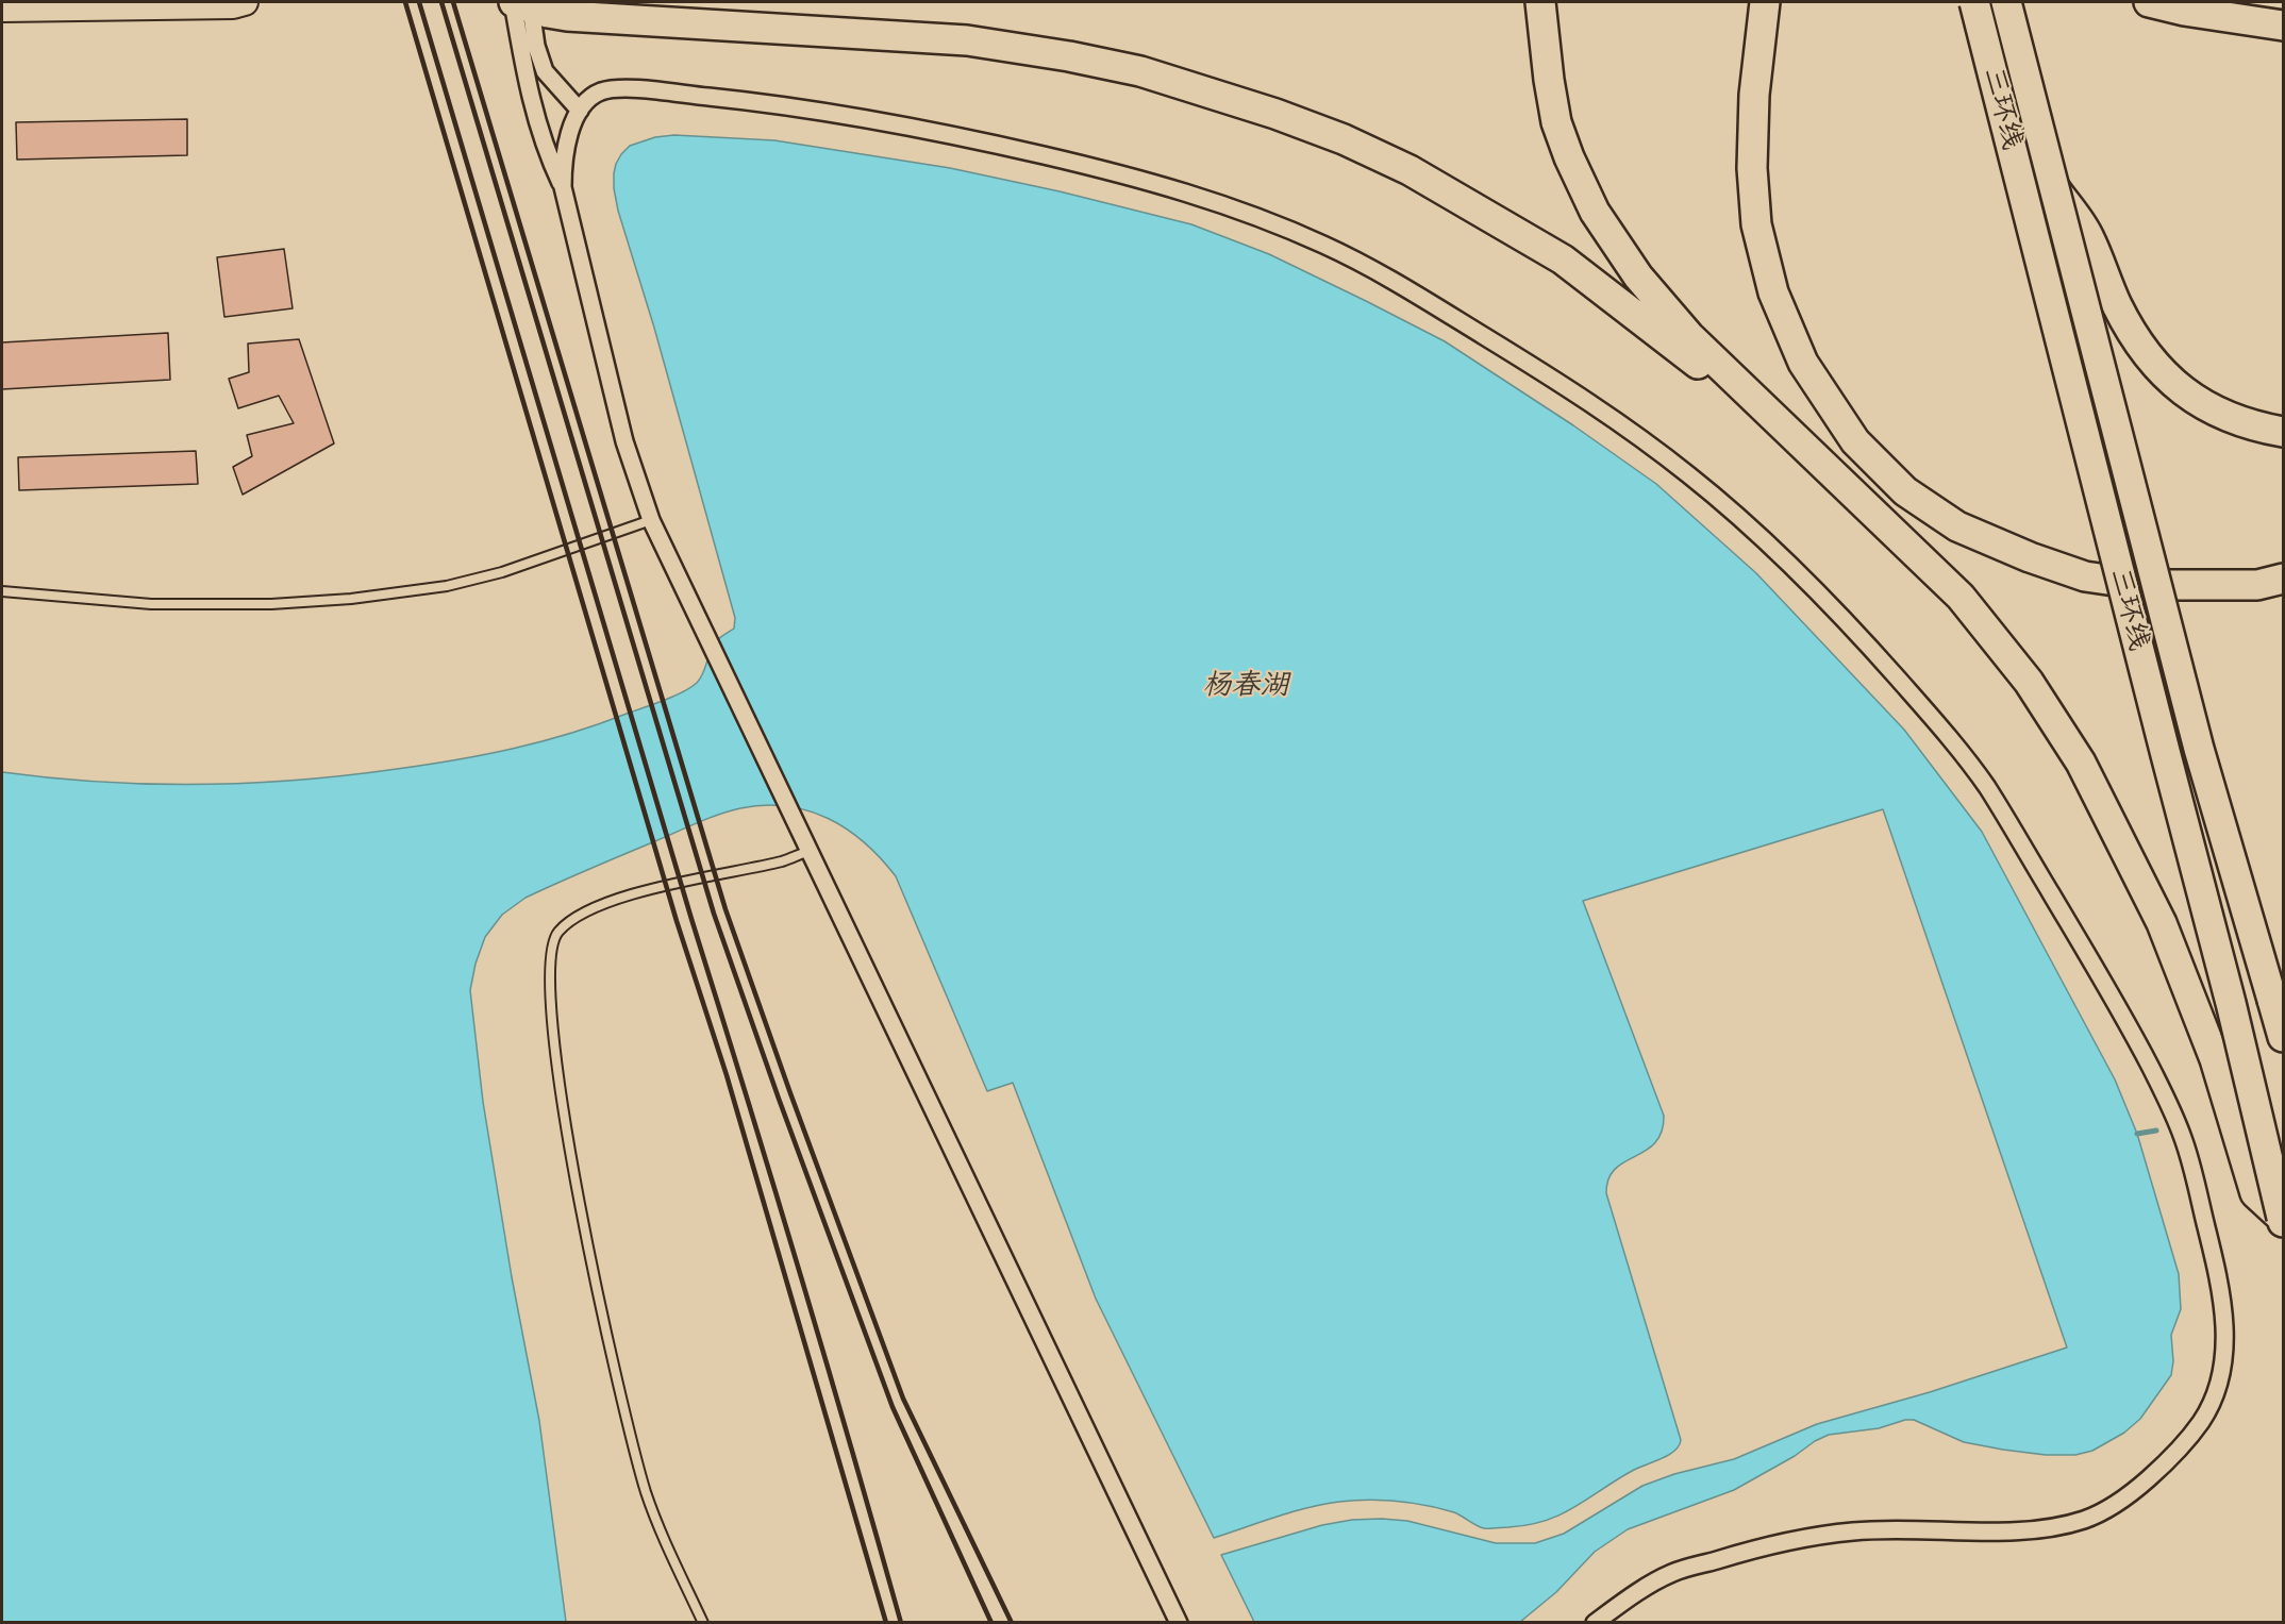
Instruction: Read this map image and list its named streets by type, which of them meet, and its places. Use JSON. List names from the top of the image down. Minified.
{"streets":{"highway":["三环线"]},"water":["杨春湖"]}
